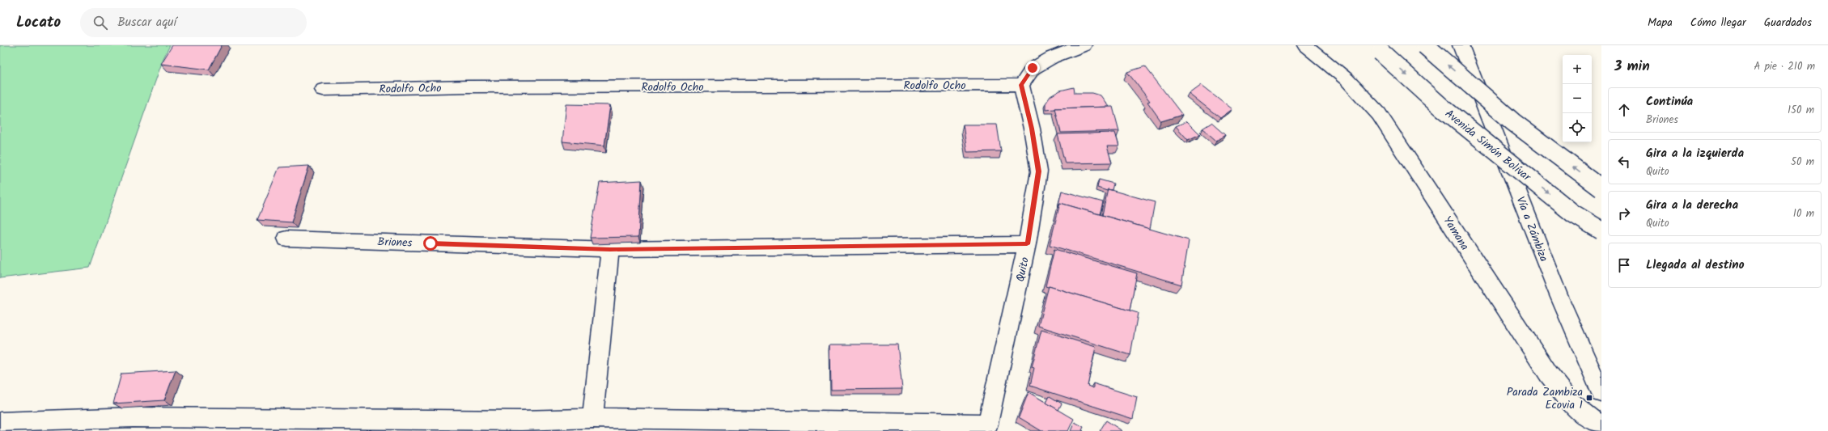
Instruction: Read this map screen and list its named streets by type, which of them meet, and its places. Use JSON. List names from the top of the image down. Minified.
{"streets":{"main road":["Rodolfo Ocho","Avenida Simón Bolívar","Vía a Zámbiza","Yamana","Briones","Quito"]},"crossings":[["Rodolfo Ocho","Quito"],["Briones","Quito"]],"places":{"transit":["Parada Zambiza Ecovia 1"]},"page":{"header":"Locato","search":"Buscar aquí","nav":["Mapa","Cómo llegar","Guardados"],"heading":["3 min","A pie · 210 m"],"map_buttons":["+","−"],"list":[["Continúa","Briones","150 m"],["Gira a la izquierda","Quito","50 m"],["Gira a la derecha","Quito","10 m"],"Llegada al destino"]}}
